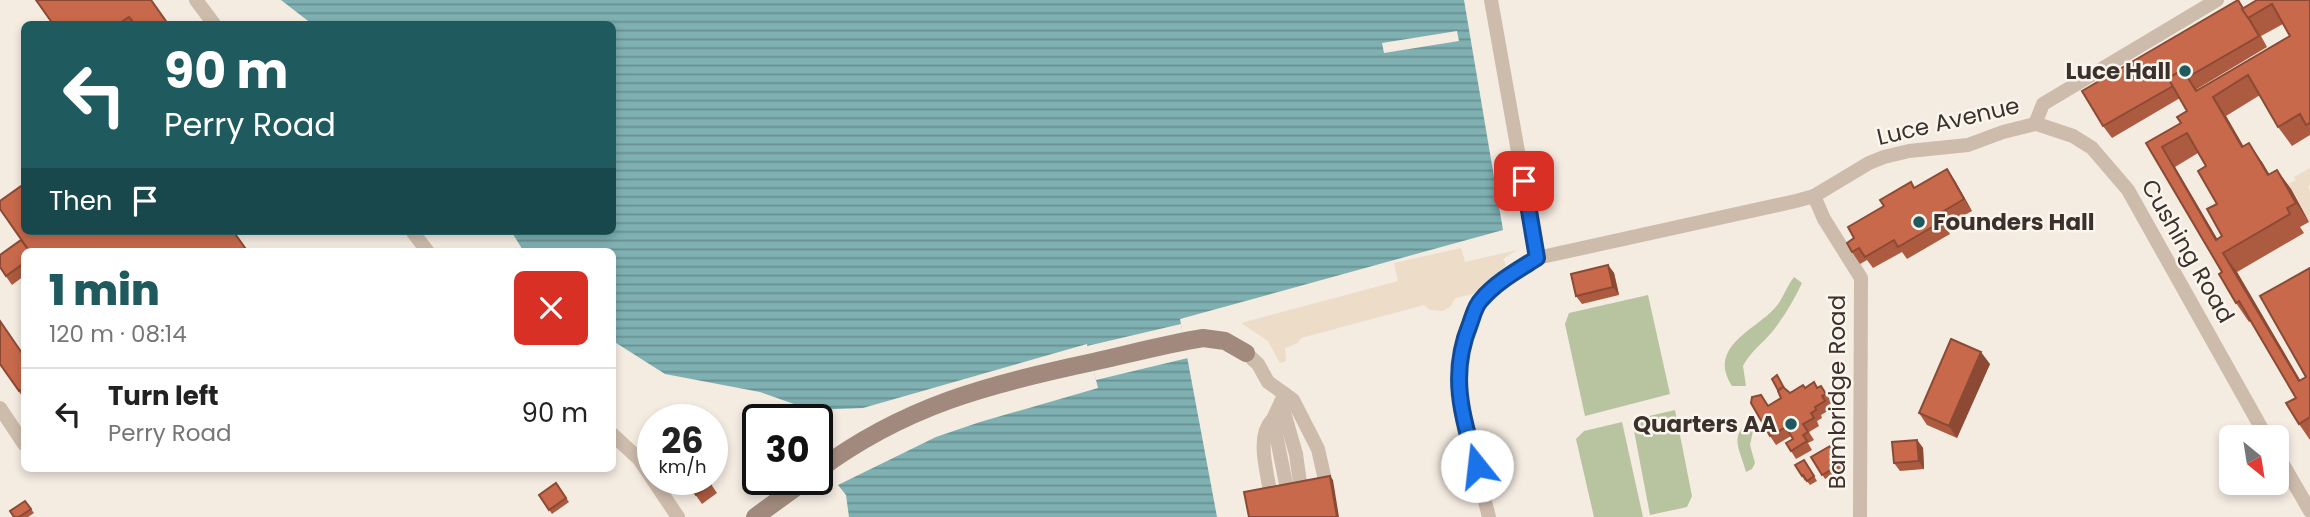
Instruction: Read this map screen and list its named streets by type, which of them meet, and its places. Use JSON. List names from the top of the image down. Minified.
{"streets":{"street":["Luce Avenue","Cushing Road","Bambridge Road"]},"crossings":[["Luce Avenue","Cushing Road"],["Luce Avenue","Bambridge Road"]],"places":["Luce Hall","Founders Hall","Quarters AA"],"north":"bottom right","page":{"turn":["90 m","Perry Road"],"then":"Then","heading":["1 min","120 m · 08:14"],"list":[{"name":"Turn left","note":"Perry Road","value":"90 m"}],"speed":"26 km/h","limit":"30"}}
